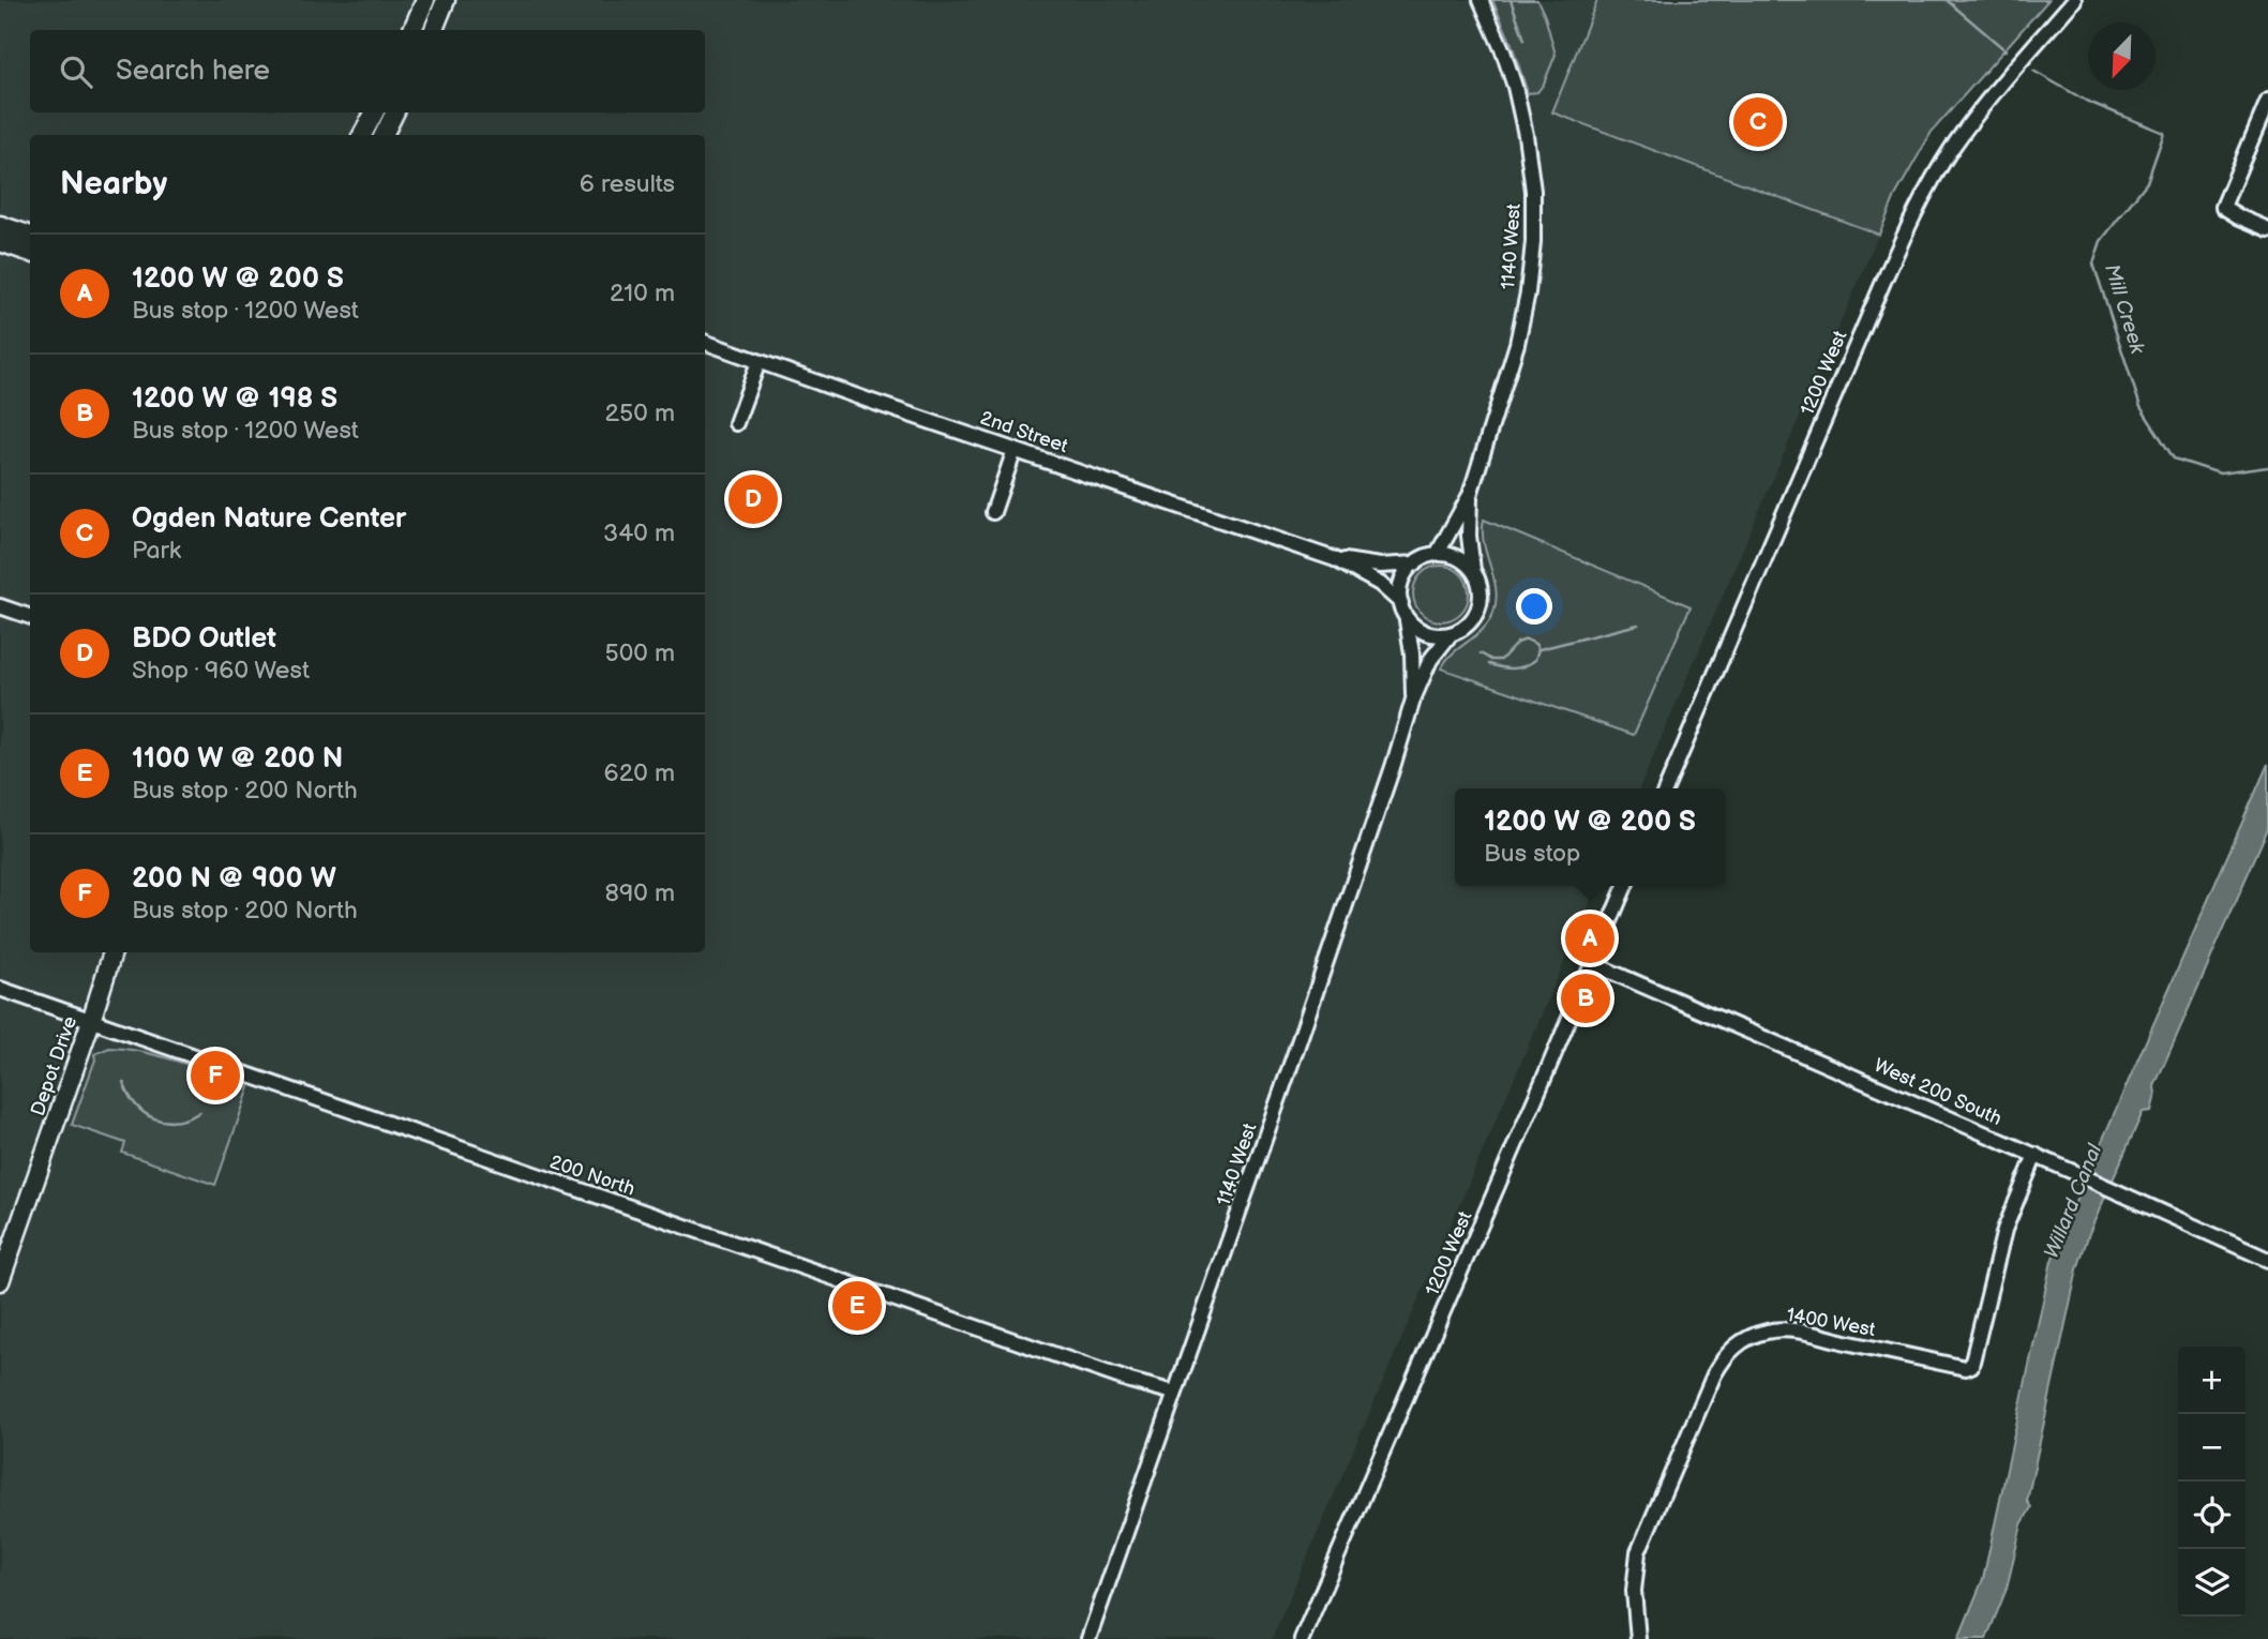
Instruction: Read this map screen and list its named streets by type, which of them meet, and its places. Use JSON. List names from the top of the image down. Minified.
{"streets":{"main road":["Depot Drive"],"street":["1140 West","1200 West","2nd Street","West 200 South","200 North","1400 West"]},"crossings":[["1140 West","2nd Street"],["1140 West","200 North"],["1200 West","West 200 South"],["Depot Drive","200 North"],["West 200 South","1400 West"]],"water":["Mill Creek","Willard Canal"],"north":"bottom left","page":{"search":"Search here","pins":["C","D","A","B","F","E"],"heading":["Nearby","6 results"],"list":[{"mark":"A","name":"1200 W @ 200 S","note":"Bus stop · 1200 West","value":"210 m"},{"mark":"B","name":"1200 W @ 198 S","note":"Bus stop · 1200 West","value":"250 m"},{"mark":"C","name":"Ogden Nature Center","note":"Park","value":"340 m"},{"mark":"D","name":"BDO Outlet","note":"Shop · 960 West","value":"500 m"},{"mark":"E","name":"1100 W @ 200 N","note":"Bus stop · 200 North","value":"620 m"},{"mark":"F","name":"200 N @ 900 W","note":"Bus stop · 200 North","value":"890 m"}],"popup":["1200 W @ 200 S","Bus stop"],"map_buttons":["+","−"]}}
